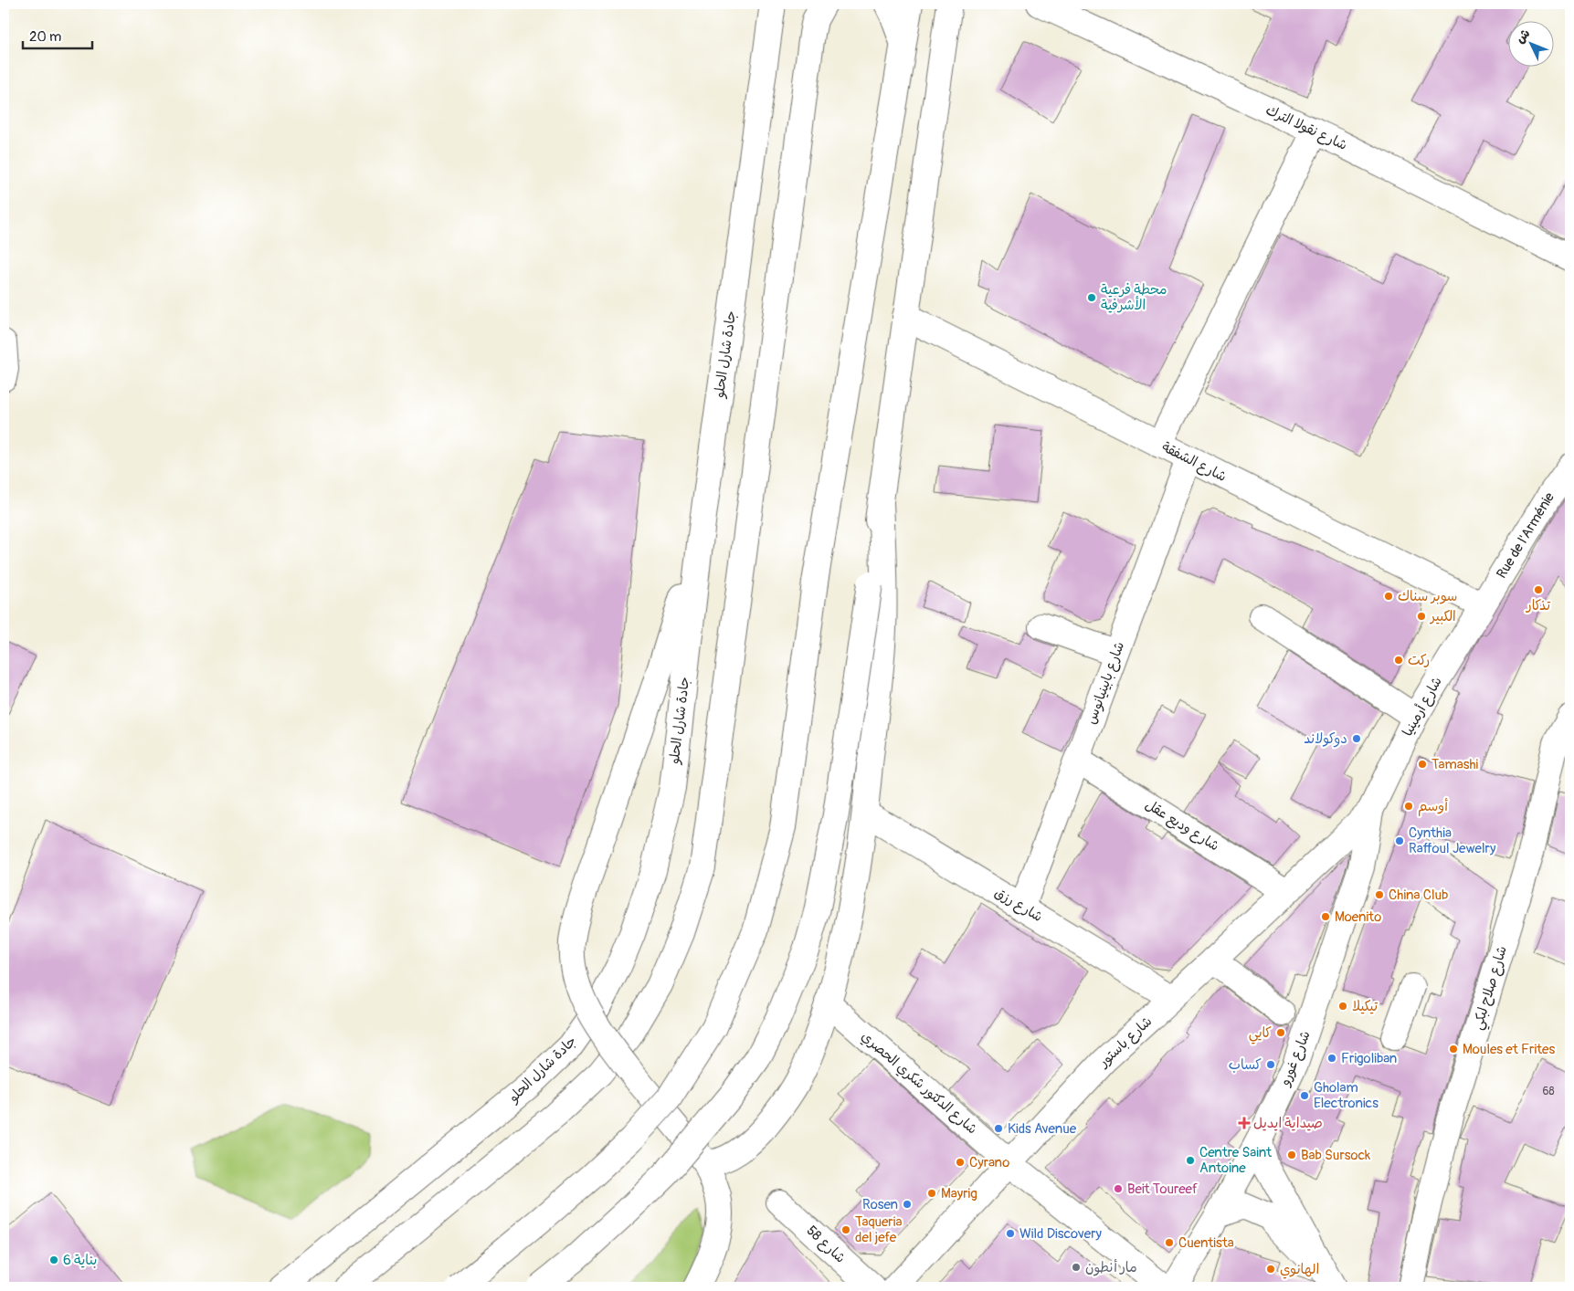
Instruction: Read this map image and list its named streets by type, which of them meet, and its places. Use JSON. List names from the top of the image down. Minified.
{"streets":{"main road":["شارع نقولا الترك","جادة شارل الحلو","شارع الشفقة","Rue de l'Arménie","شارع بابينيانوس","شارع أرمينيا","شارع وديع عقل","شارع رزق","شارع صلاح لبكي","شارع باستور","شارع غورو","شارع الدكتور شكري الحصري","شارع 58"]},"crossings":[["شارع الشفقة","Rue de l'Arménie"],["شارع الشفقة","شارع بابينيانوس"],["شارع الشفقة","شارع أرمينيا"],["Rue de l'Arménie","شارع أرمينيا"],["شارع بابينيانوس","شارع وديع عقل"],["شارع بابينيانوس","شارع رزق"],["شارع أرمينيا","شارع باستور"],["شارع أرمينيا","شارع غورو"],["شارع وديع عقل","شارع باستور"],["شارع رزق","شارع باستور"],["شارع باستور","شارع غورو"],["شارع باستور","شارع الدكتور شكري الحصري"]],"places":{"other":["محطة فرعية الأشرفية","تذكار","سوبر سناك","الكبير","ركت","دوكولاند","Tamashi","أوسم","Cynthia Raffoul Jewelry","China Club","Moenito","تيكيلا","كايي","Moules et Frites","Frigoliban","كساب","Gholam Electronics","Kids Avenue","Bab Sursock","Centre Saint Antoine","Cyrano","Beit Toureef","Mayrig","Rosen","Taqueria del jefe","Wild Discovery","Cuentista","بناية 6","مار أنطون","الهانوي"],"health":["صيداية ايديل"]},"house_numbers":["68"],"scale_bar":"20 m","north":"top left"}
